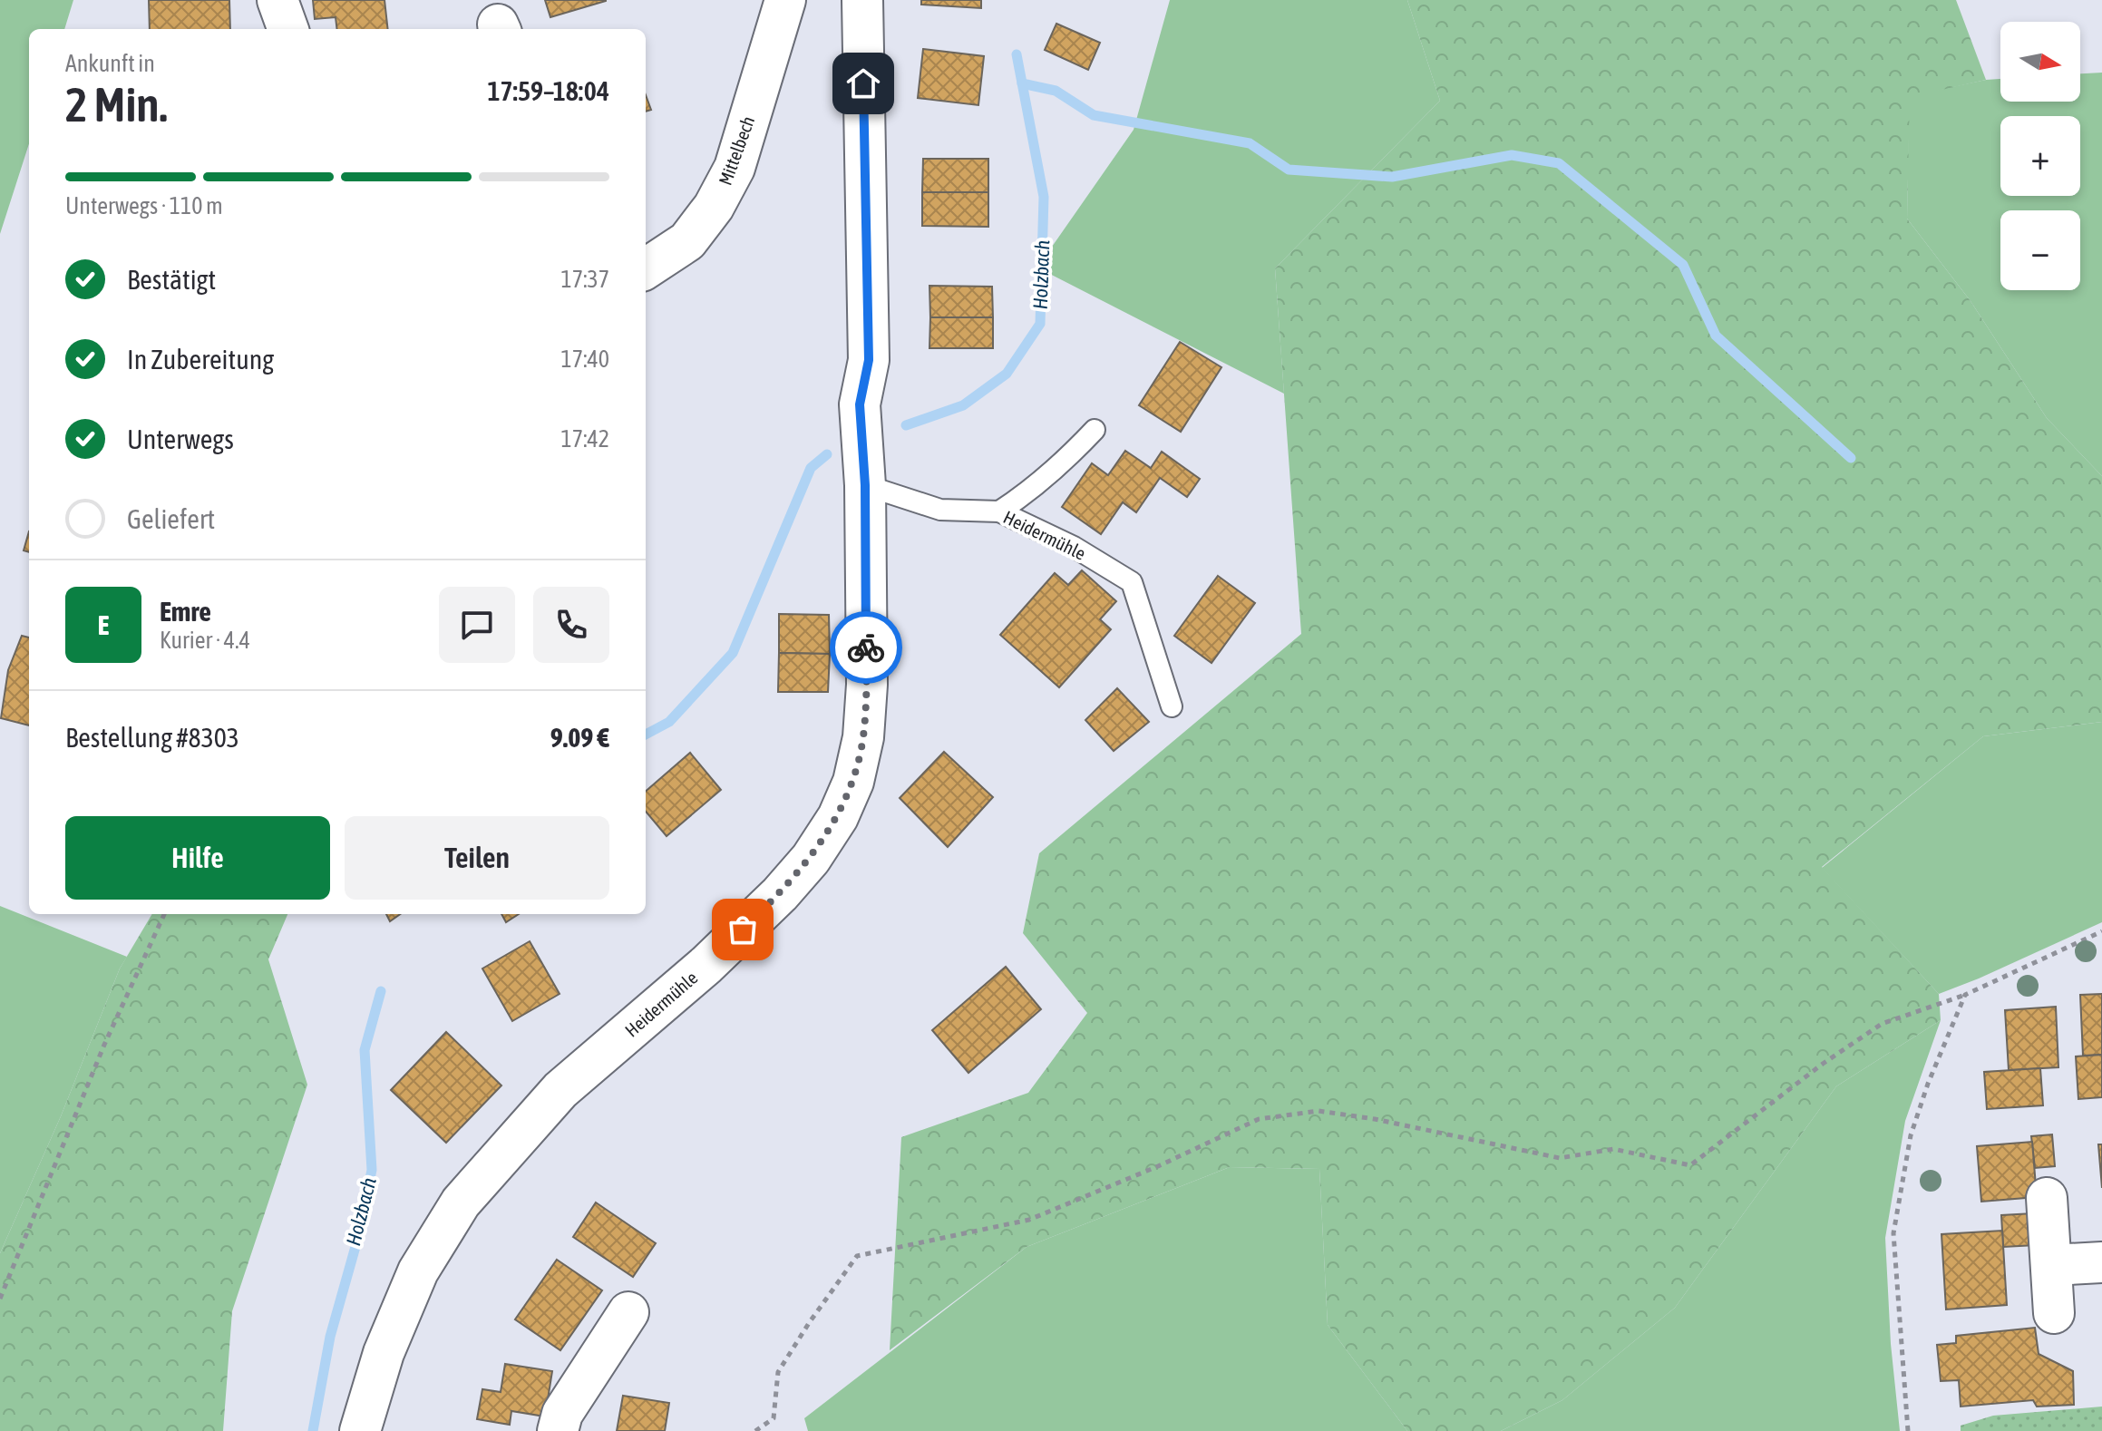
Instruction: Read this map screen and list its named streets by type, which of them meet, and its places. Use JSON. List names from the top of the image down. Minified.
{"streets":{"street":["Mittelbech","Heidermühle"]},"water":["Holzbach"],"north":"right","page":{"map_buttons":["+","−"],"heading":["2 Min.","Ankunft in","17:59–18:04"],"panel":["Emre","Kurier · 4.4","Bestellung #8303","9.09 €"],"bar":"Unterwegs · 110 m","list":[["Bestätigt","17:37"],["In Zubereitung","17:40"],["Unterwegs","17:42"],"Geliefert"],"round":"E","buttons":["Hilfe","Teilen"]}}
